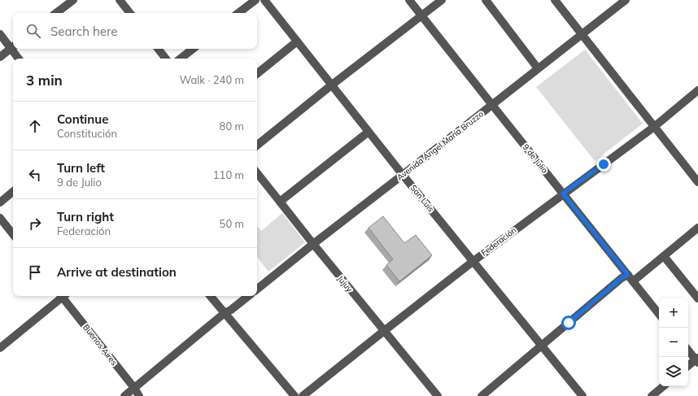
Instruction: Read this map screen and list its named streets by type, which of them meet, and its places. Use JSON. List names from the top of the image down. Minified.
{"streets":{"street":["Avenida Ángel María Bruzzo","9 de Julio","San Luis","Federación","Jujuy","Buenos Aires"]},"crossings":[["Avenida Ángel María Bruzzo","9 de Julio"],["Avenida Ángel María Bruzzo","San Luis"],["Avenida Ángel María Bruzzo","Jujuy"],["9 de Julio","Federación"],["San Luis","Federación"],["Federación","Jujuy"]],"page":{"search":"Search here","heading":["3 min","Walk · 240 m"],"list":[["Continue","Constitución","80 m"],["Turn left","9 de Julio","110 m"],["Turn right","Federación","50 m"],"Arrive at destination"],"map_buttons":["+","−"]}}
